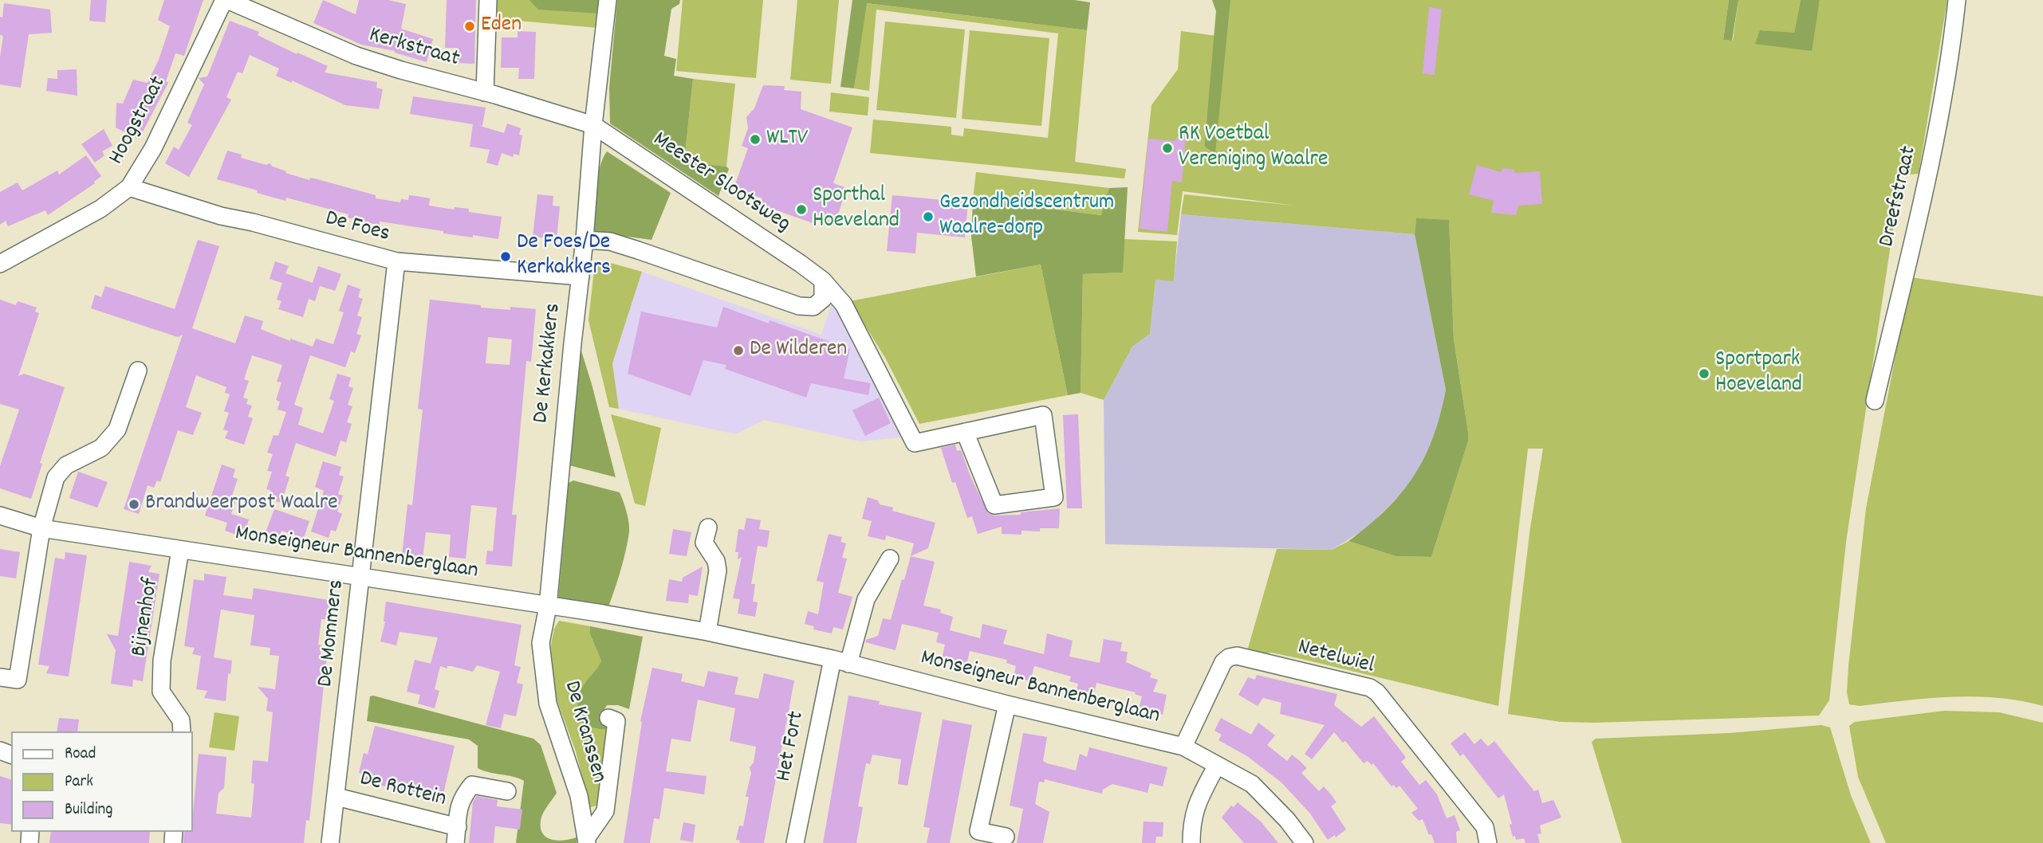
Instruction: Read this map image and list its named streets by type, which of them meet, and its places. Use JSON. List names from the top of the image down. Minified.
{"streets":{"street":["Kerkstraat","Hoogstraat","Meester Slootsweg","Dreefstraat","De Foes","De Kerkakkers","Monseigneur Bannenberglaan","Bijnenhof","De Mommers","Netelwiel","De Kranssen","Het Fort","De Rottein"]},"crossings":[["Kerkstraat","Hoogstraat"],["Kerkstraat","Meester Slootsweg"],["Kerkstraat","De Kerkakkers"],["Hoogstraat","De Foes"],["Meester Slootsweg","De Kerkakkers"],["De Foes","De Kerkakkers"],["De Foes","De Mommers"],["De Kerkakkers","Monseigneur Bannenberglaan"],["De Kerkakkers","De Kranssen"],["Monseigneur Bannenberglaan","Bijnenhof"],["Monseigneur Bannenberglaan","De Mommers"],["Monseigneur Bannenberglaan","Netelwiel"],["Monseigneur Bannenberglaan","De Kranssen"],["Monseigneur Bannenberglaan","Het Fort"],["De Mommers","De Rottein"]],"places":["Eden","WLTV","RK Voetbal Vereniging Waalre","Sporthal Hoeveland","Gezondheidscentrum Waalre-dorp","De Foes/De Kerkakkers","De Wilderen","Sportpark Hoeveland","Brandweerpost Waalre"],"legend":["Road","Park","Building"]}
